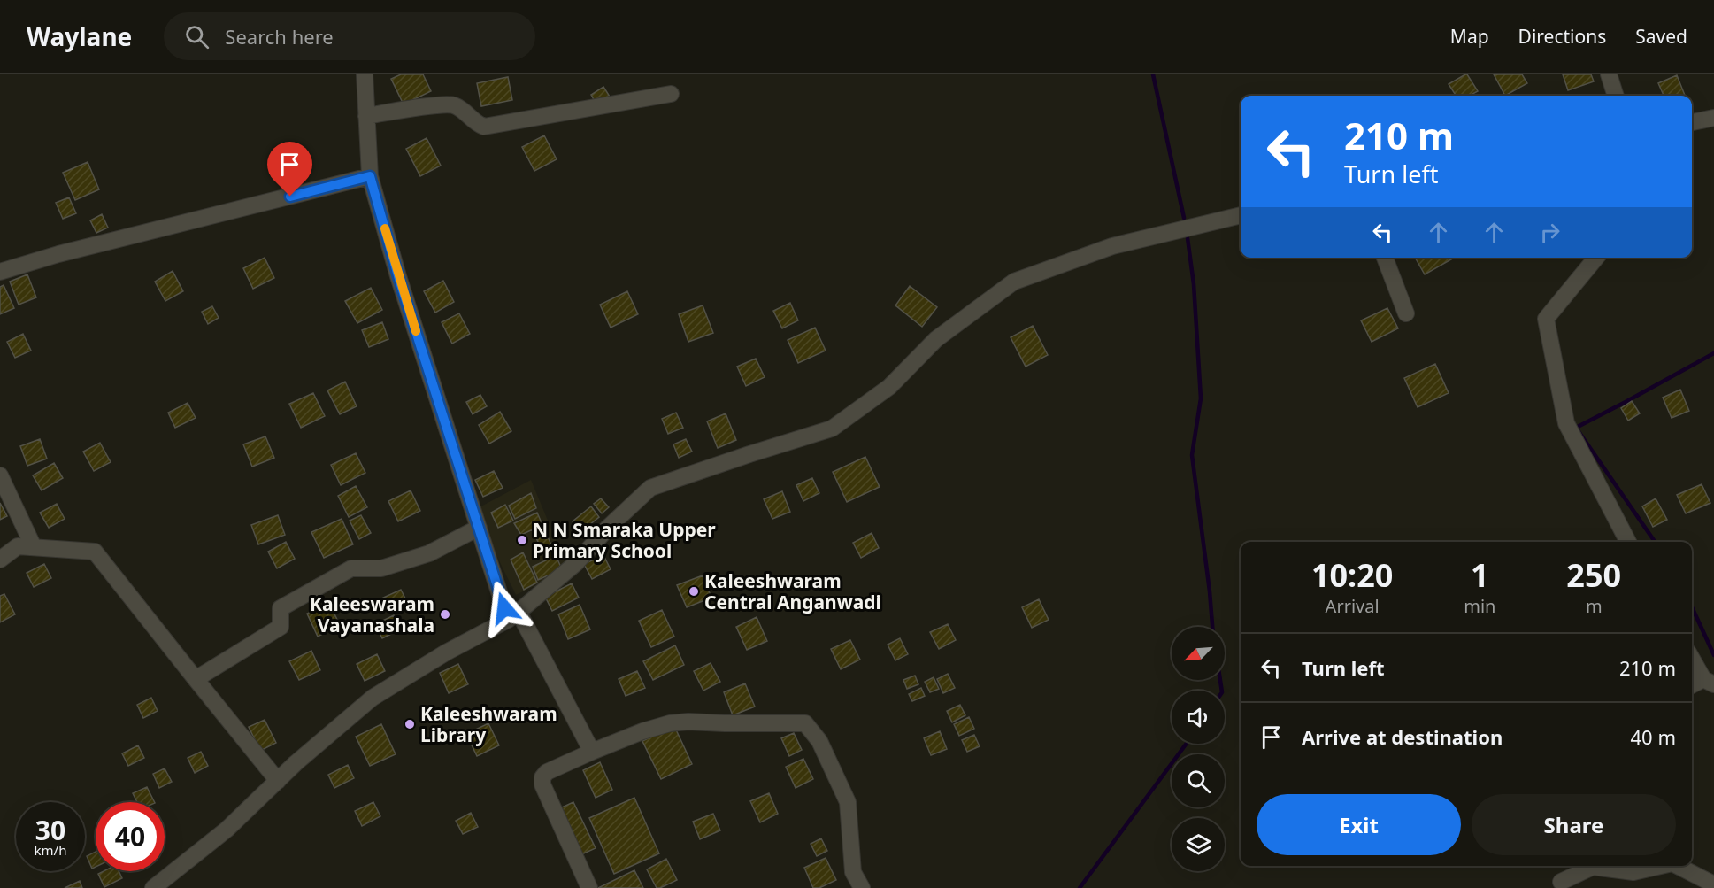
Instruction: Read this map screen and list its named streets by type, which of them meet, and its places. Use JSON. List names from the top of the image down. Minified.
{"places":["N N Smaraka Upper Primary School","Kaleeshwaram Central Anganwadi","Kaleeswaram Vayanashala","Kaleeshwaram Library"],"north":"bottom left","page":{"header":"Waylane","search":"Search here","nav":["Map","Directions","Saved"],"turn":["210 m","Turn left"],"eta":["10:20","Arrival","1","min","250","m"],"list":[{"name":"Turn left","value":"210 m"},{"name":"Arrive at destination","value":"40 m"}],"buttons":["Exit","Share"],"speed":"30 km/h","limit":"40"}}
